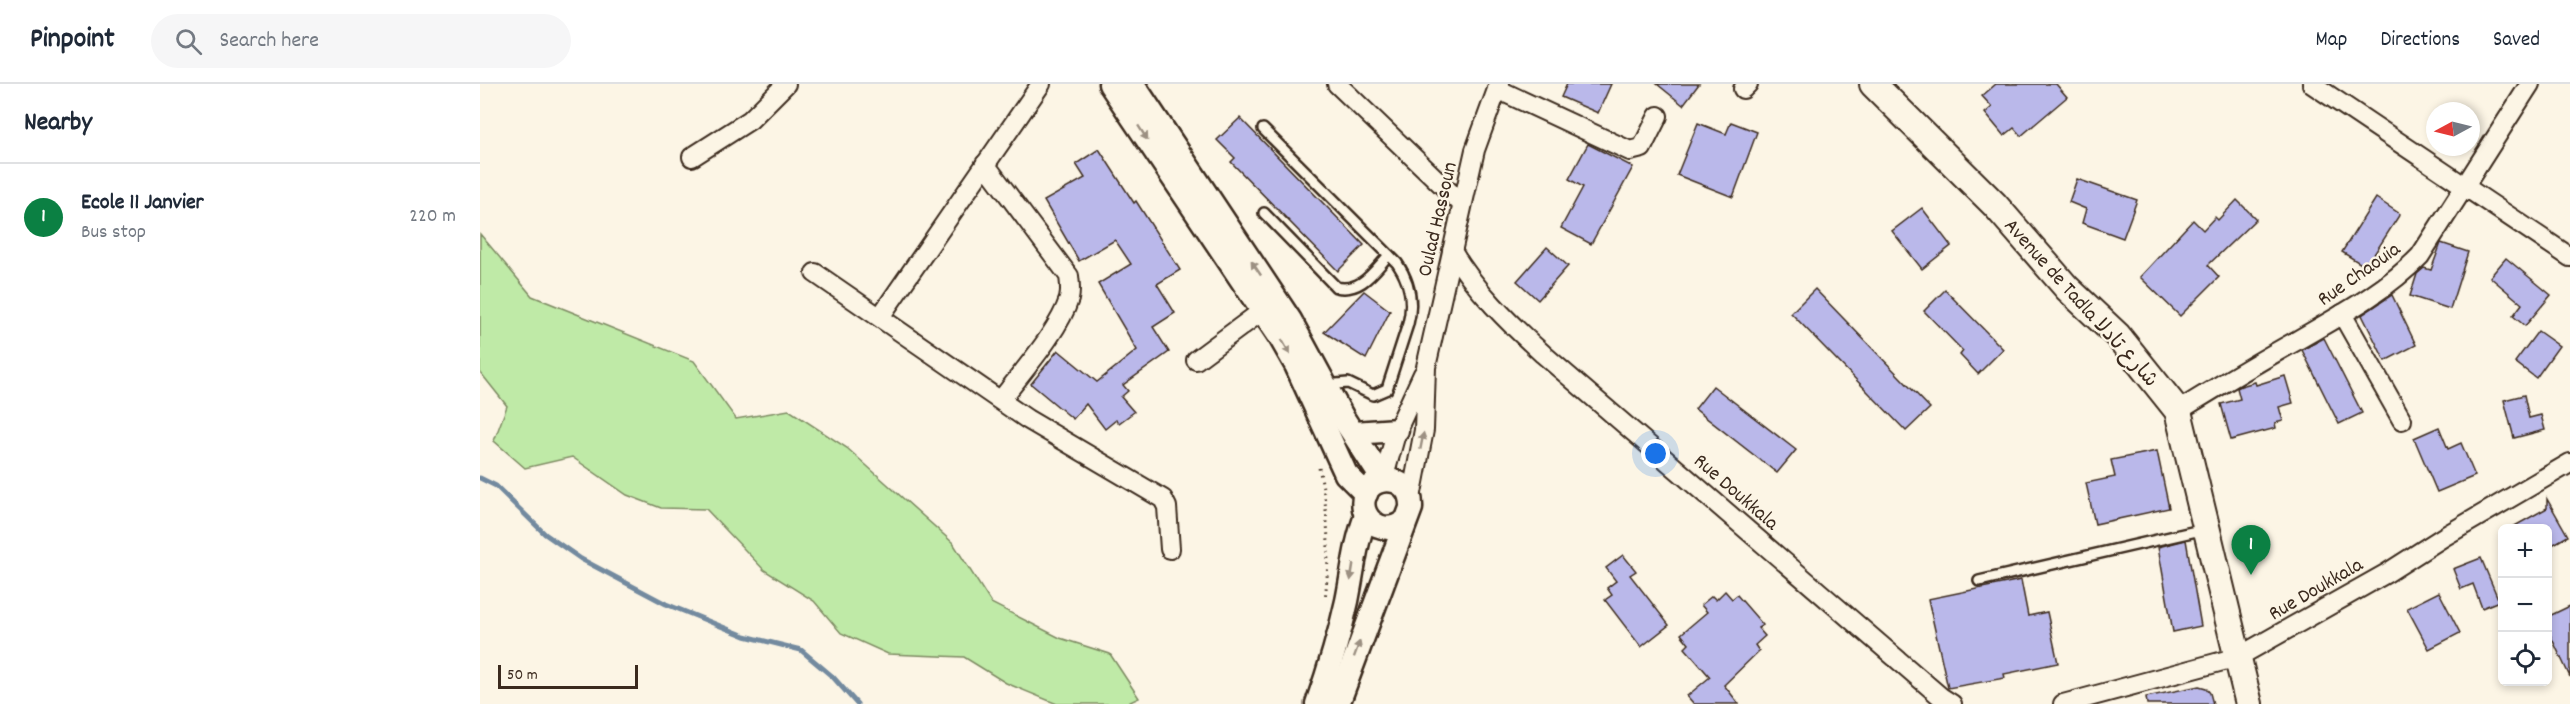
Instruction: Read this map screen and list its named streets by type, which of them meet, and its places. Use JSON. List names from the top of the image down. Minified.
{"streets":{"main road":["Avenue de Tadla شارع تادلا"],"street":["Oulad Hassoun","Rue Chaouia","Rue Doukkala"]},"crossings":[["Oulad Hassoun","Rue Doukkala"],["Rue Chaouia","Avenue de Tadla شارع تادلا"],["Avenue de Tadla شارع تادلا","Rue Doukkala"]],"scale_bar":"50 m","north":"left","page":{"header":"Pinpoint","search":"Search here","nav":["Map","Directions","Saved"],"heading":"Nearby","list":[{"mark":"1","name":"Ecole 11 Janvier","note":"Bus stop","value":"220 m"}],"map_buttons":["+","−"],"pins":"1","scale":"50 m"}}
